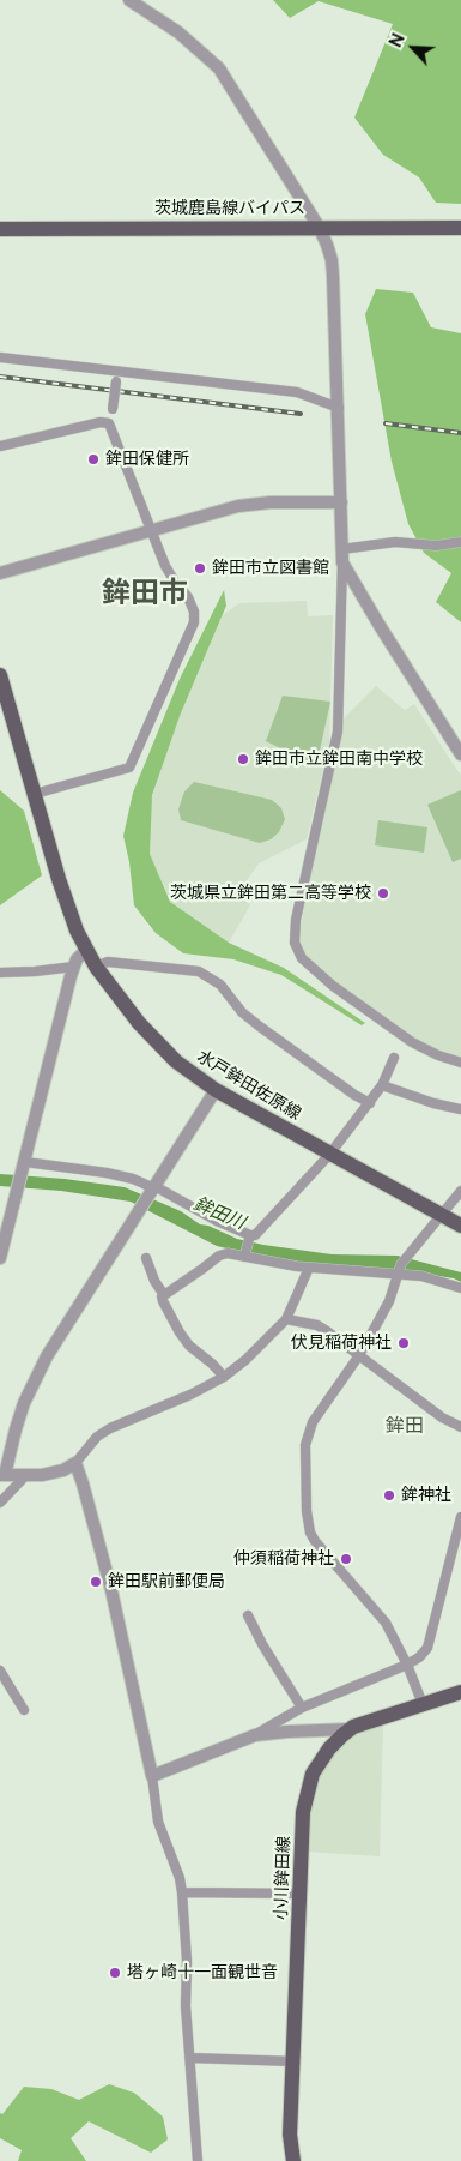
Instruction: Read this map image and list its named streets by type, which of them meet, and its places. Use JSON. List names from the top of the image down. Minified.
{"streets":{"main road":["茨城鹿島線バイパス","水戸鉾田佐原線","小川鉾田線"]},"districts":["鉾田市","鉾田"],"water":["鉾田川"],"places":["鉾田保健所","鉾田市立図書館","鉾田市立鉾田南中学校","茨城県立鉾田第二高等学校","伏見稲荷神社","鉾神社","仲須稲荷神社","鉾田駅前郵便局","塔ヶ崎十一面観世音"],"north":"top left"}
